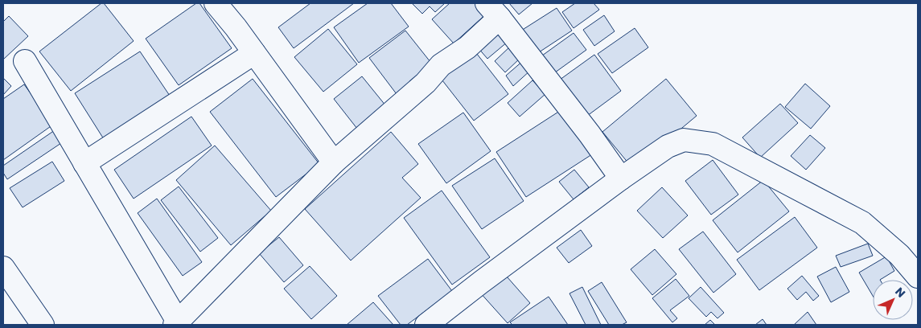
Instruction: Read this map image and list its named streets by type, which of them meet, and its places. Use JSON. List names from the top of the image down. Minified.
{"north":"top right"}
